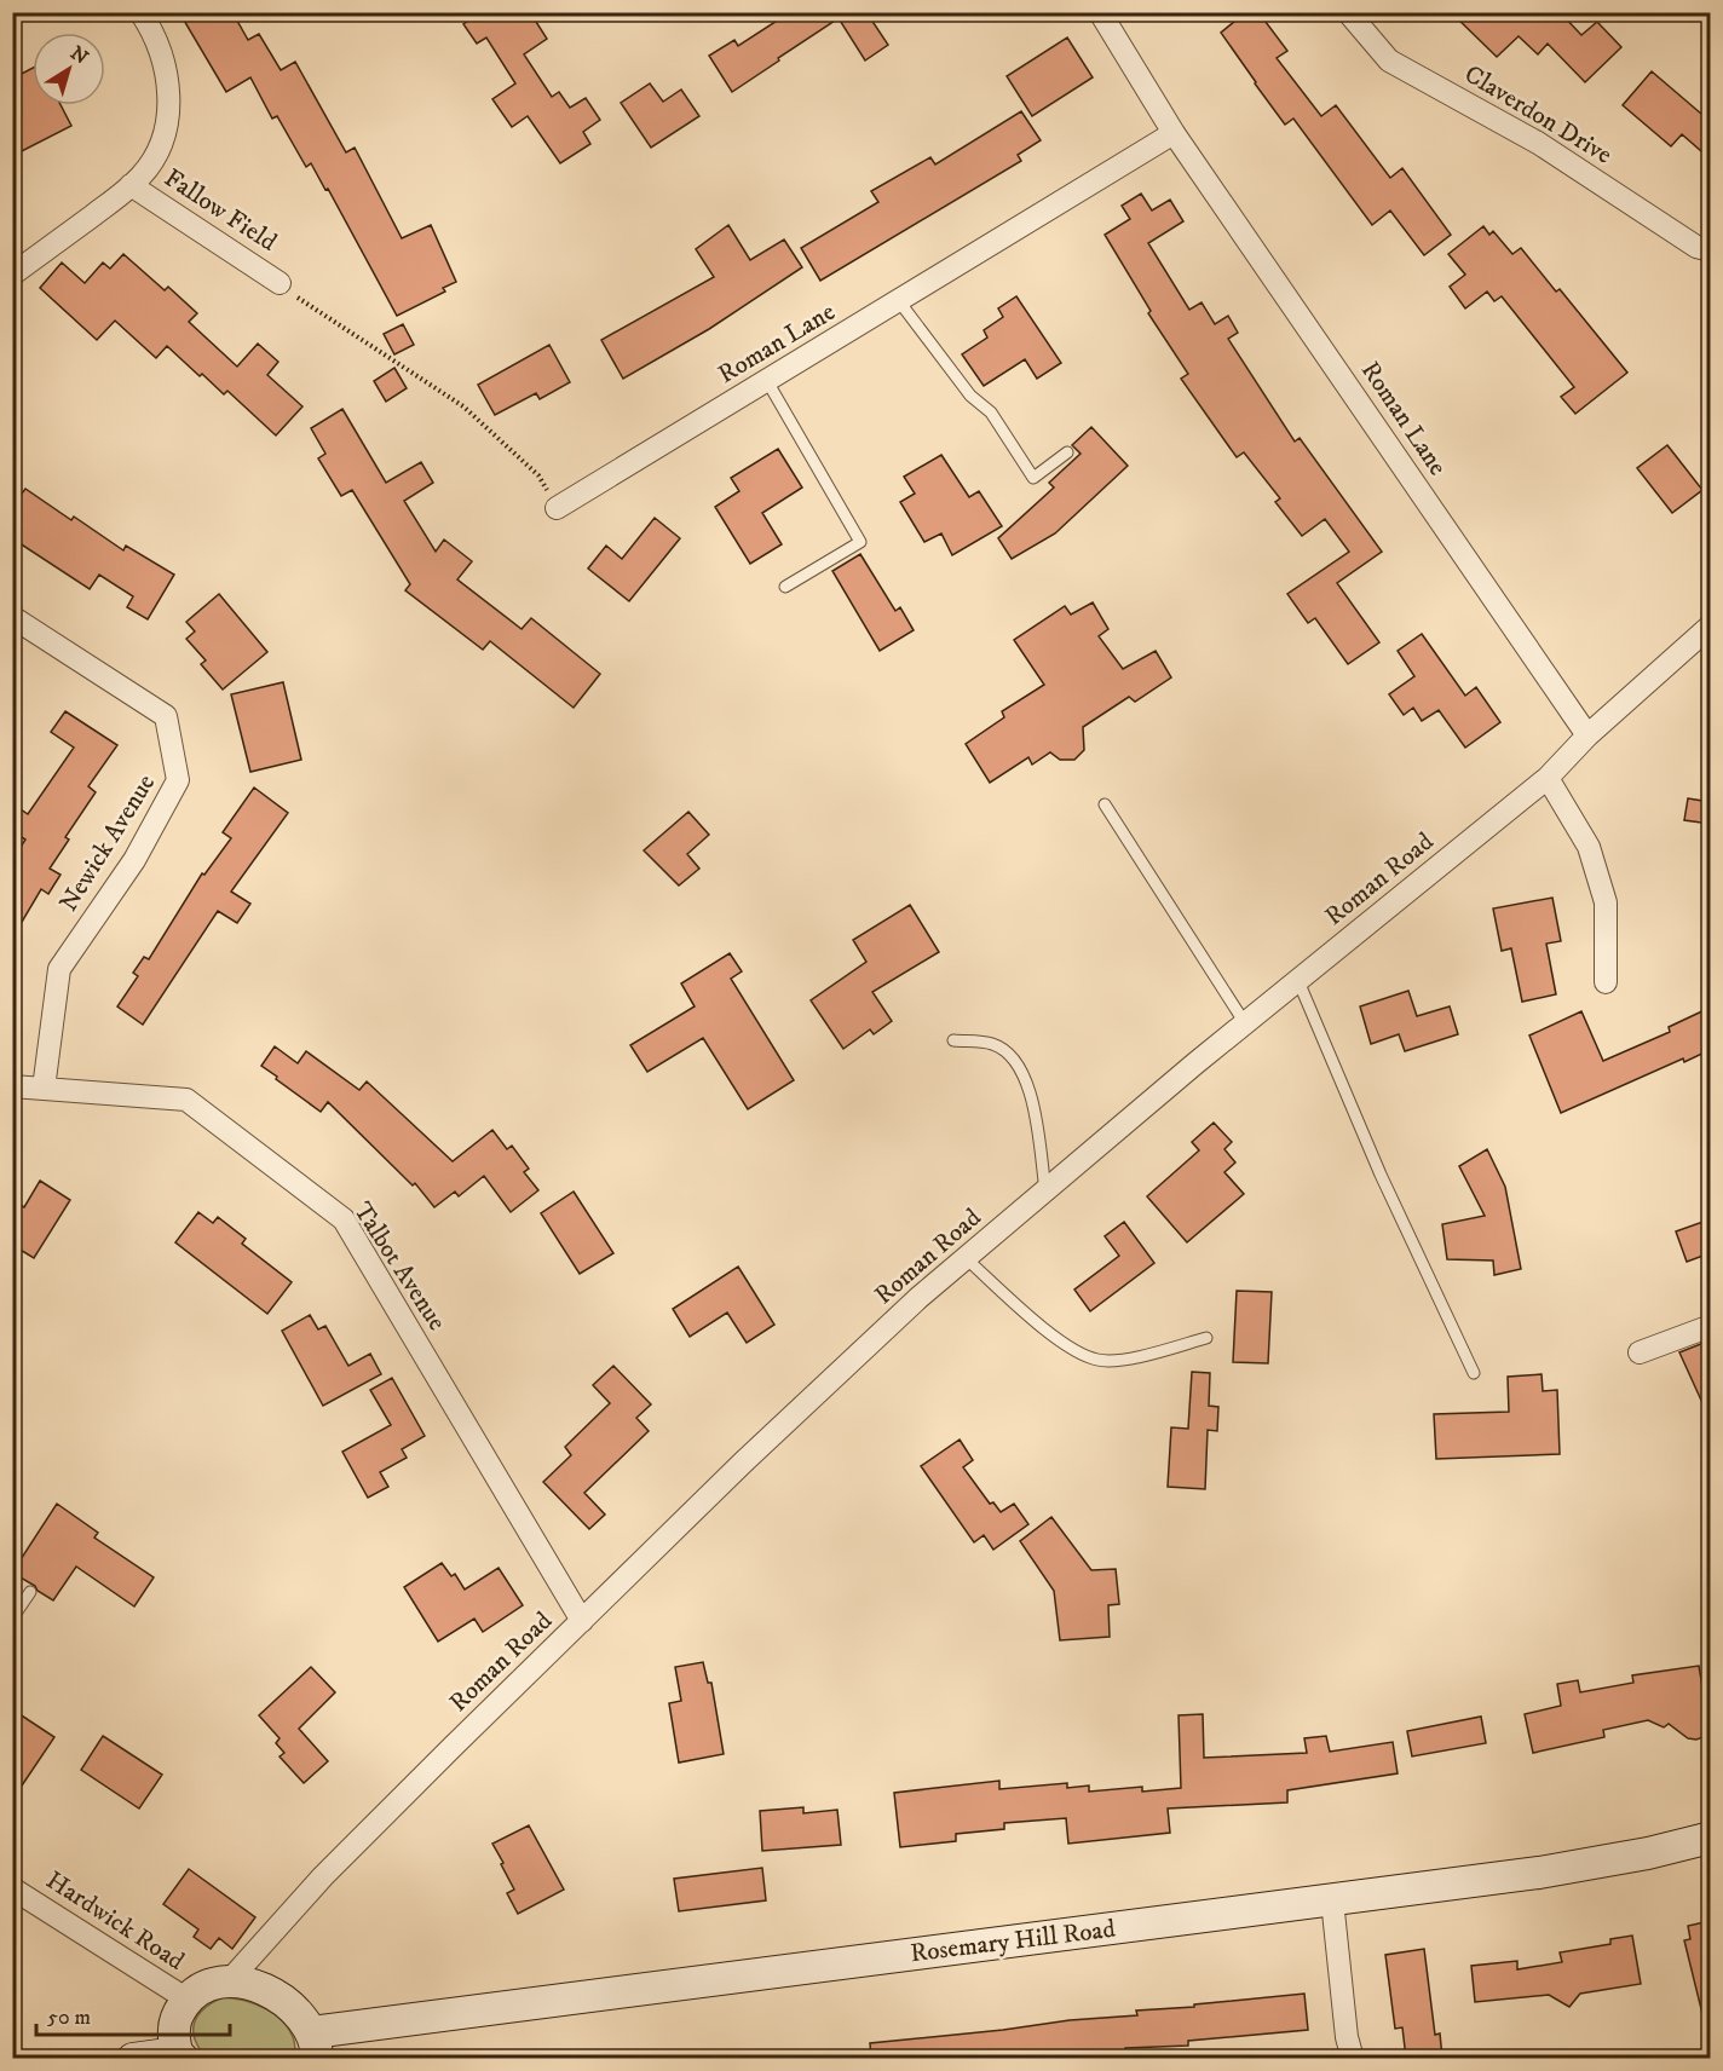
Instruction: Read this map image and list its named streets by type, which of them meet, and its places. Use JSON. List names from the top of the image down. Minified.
{"streets":{"main road":["Rosemary Hill Road"],"street":["Claverdon Drive","Fallow Field","Roman Lane","Newick Avenue","Roman Road","Talbot Avenue","Hardwick Road"]},"crossings":[["Roman Lane","Roman Road"],["Newick Avenue","Talbot Avenue"],["Roman Road","Talbot Avenue"]],"scale_bar":"50 m","north":"top right"}
